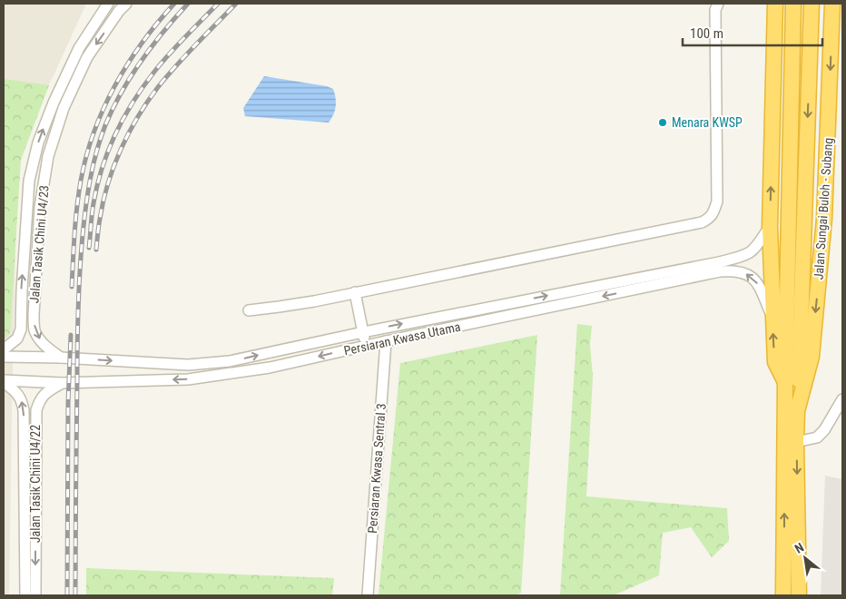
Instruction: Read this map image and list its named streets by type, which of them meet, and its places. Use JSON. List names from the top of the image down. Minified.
{"streets":{"highway":["Jalan Sungai Buloh - Subang"],"street":["Jalan Tasik Chini U4/23","Persiaran Kwasa Utama","Persiaran Kwasa Sentral 3","Jalan Tasik Chini U4/22"]},"crossings":[["Jalan Tasik Chini U4/23","Persiaran Kwasa Utama"],["Persiaran Kwasa Utama","Persiaran Kwasa Sentral 3"],["Persiaran Kwasa Utama","Jalan Tasik Chini U4/22"]],"places":["Menara KWSP"],"scale_bar":"100 m","north":"top left"}
